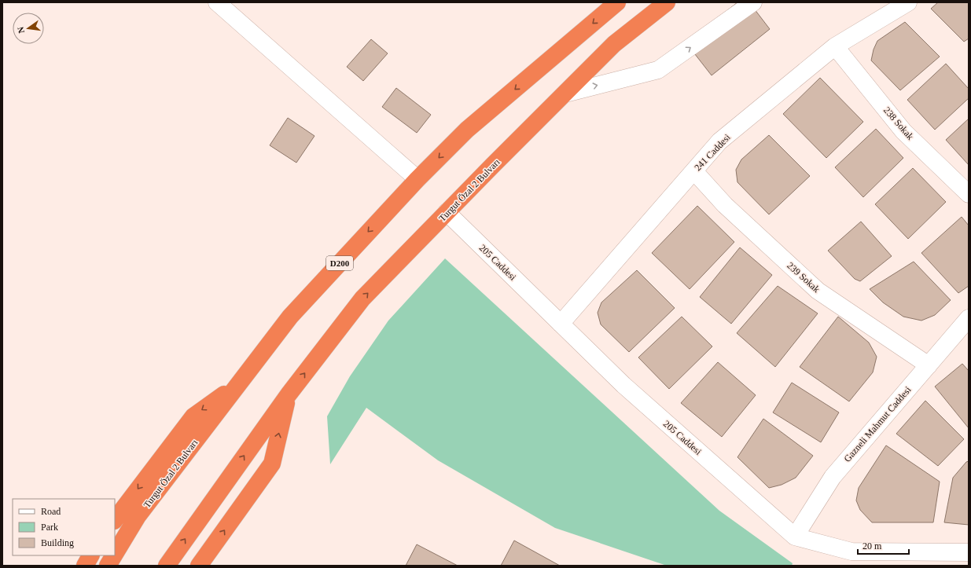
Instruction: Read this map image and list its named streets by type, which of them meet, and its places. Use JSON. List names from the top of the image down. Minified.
{"streets":{"highway":["Turgut Özal 2 Bulvarı","D200"],"street":["238 Sokak","241 Caddesi","205 Caddesi","239 Sokak","Gazneli Mahmut Caddesi"]},"crossings":[["238 Sokak","241 Caddesi"],["241 Caddesi","205 Caddesi"],["241 Caddesi","239 Sokak"],["Turgut Özal 2 Bulvarı","205 Caddesi"],["205 Caddesi","Gazneli Mahmut Caddesi"],["239 Sokak","Gazneli Mahmut Caddesi"]],"legend":["Road","Park","Building"],"scale_bar":"20 m","north":"left"}
